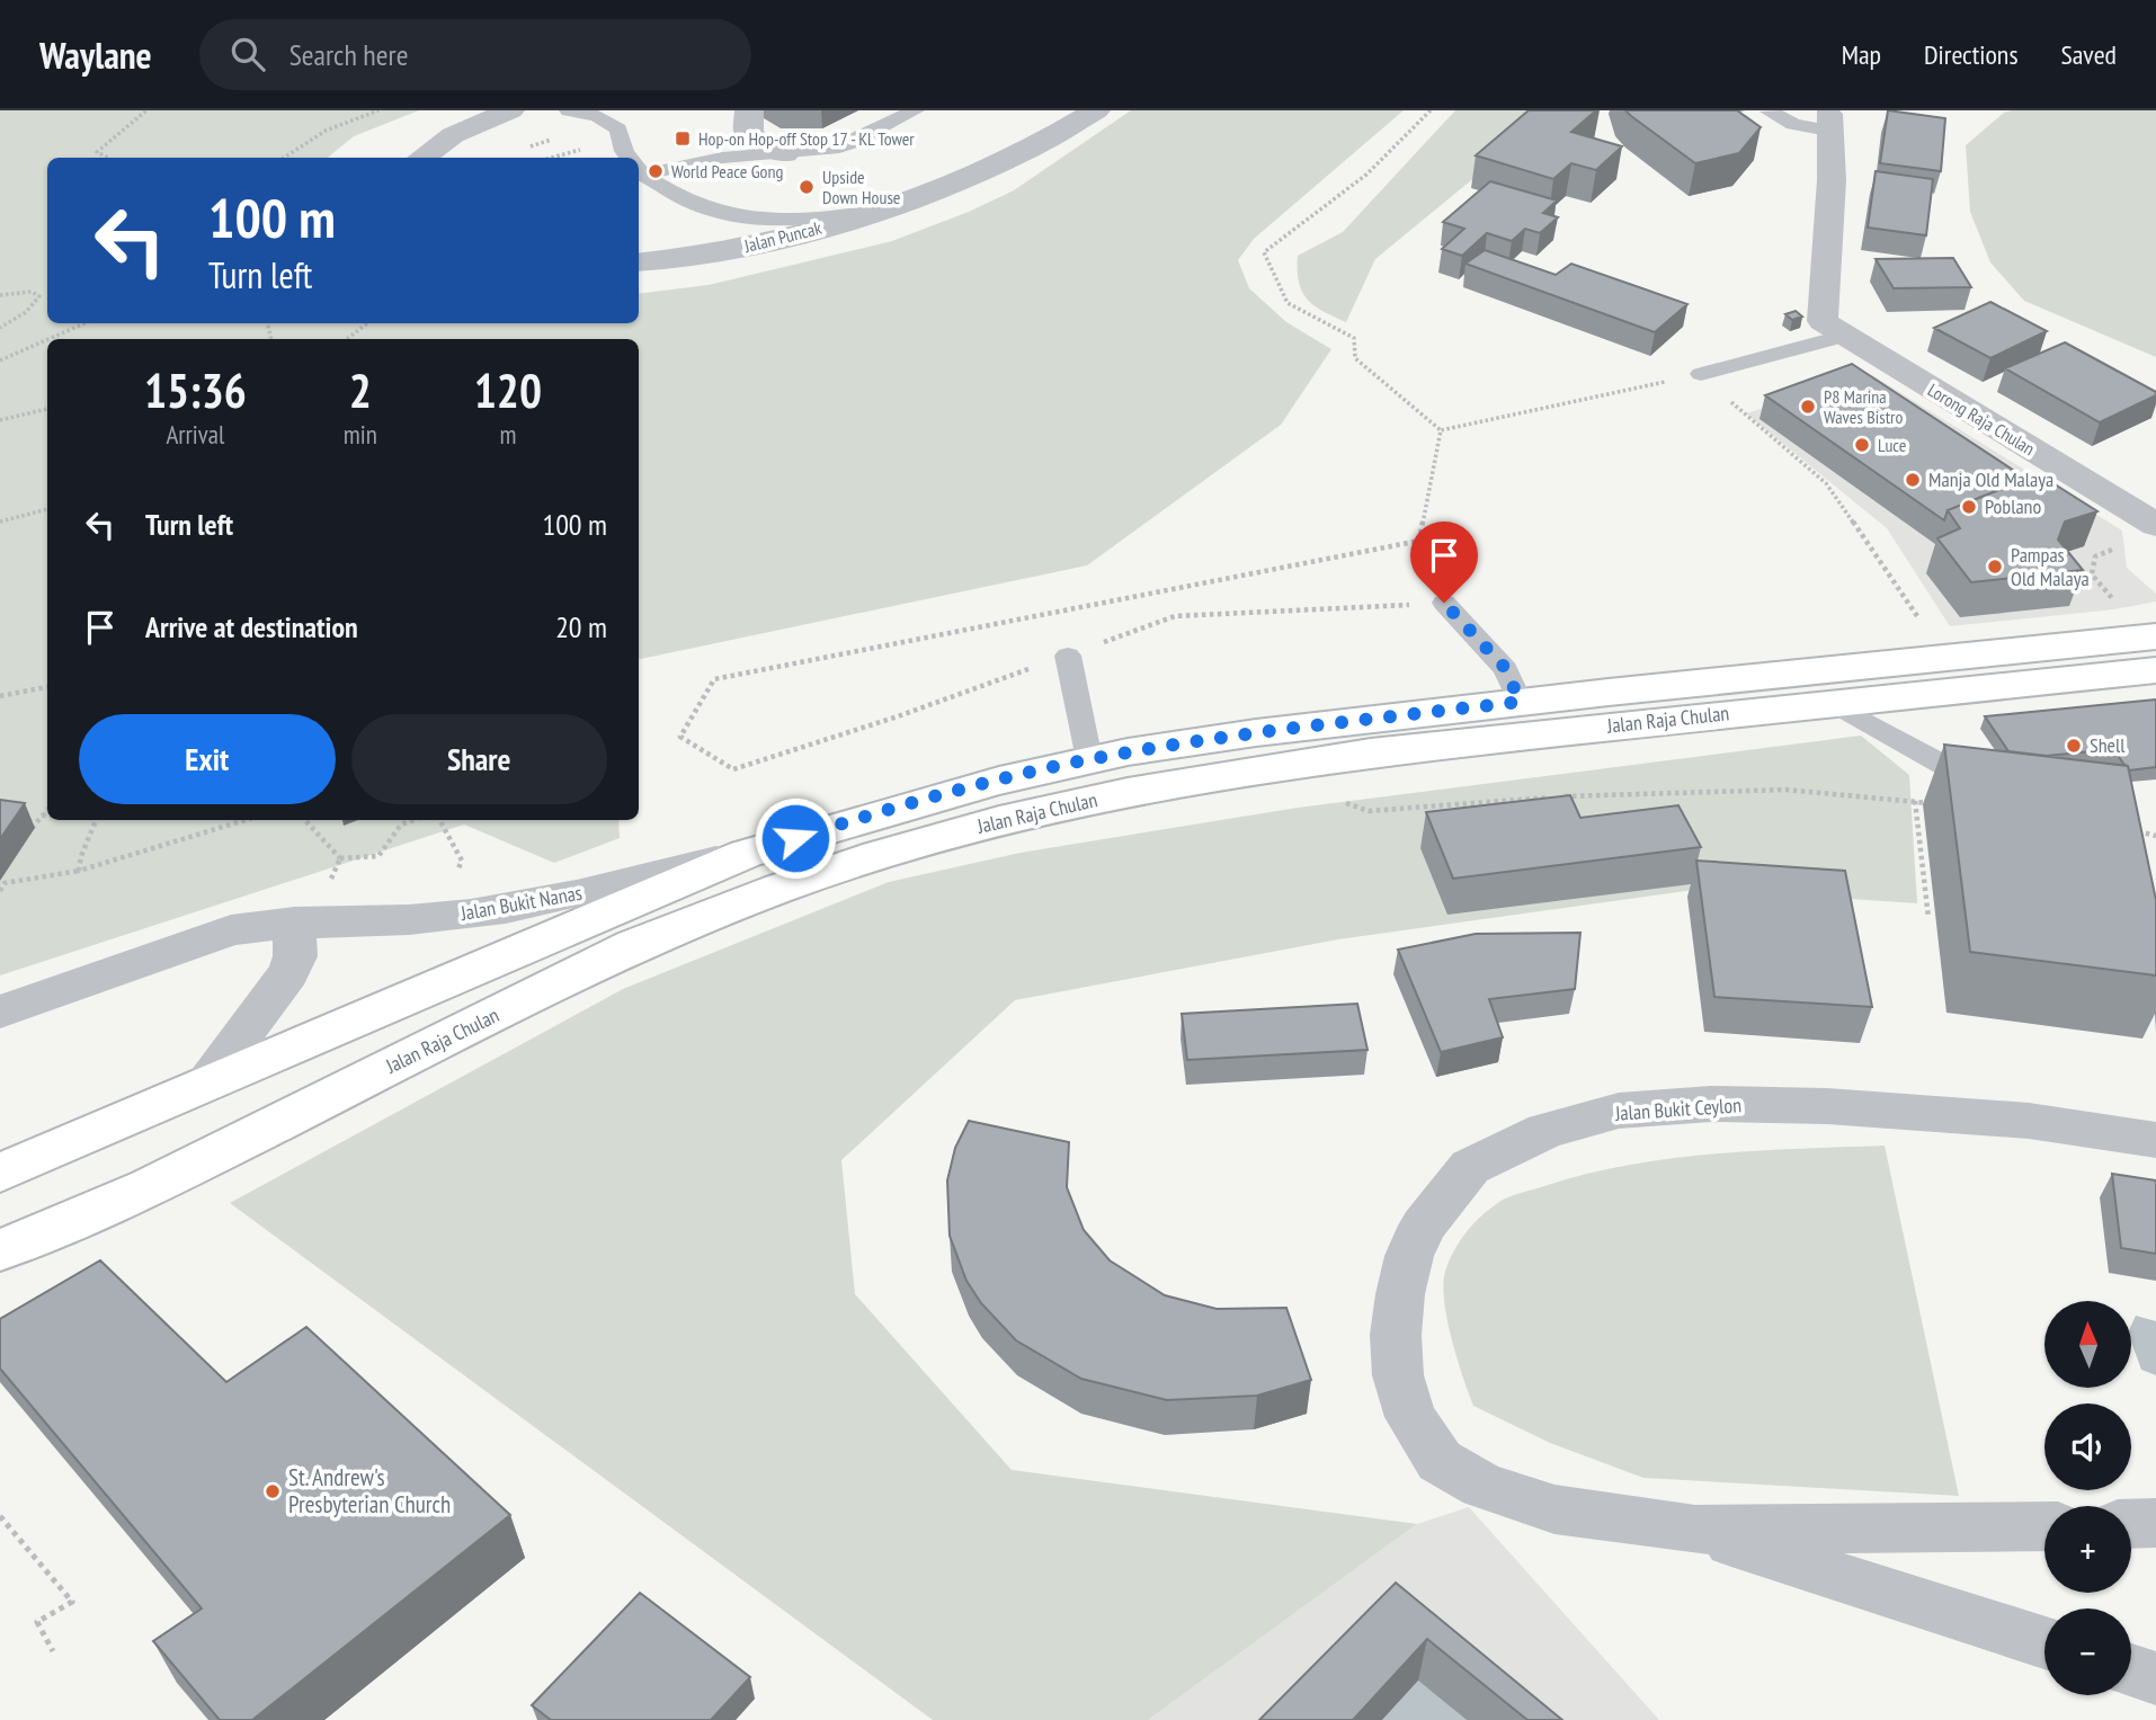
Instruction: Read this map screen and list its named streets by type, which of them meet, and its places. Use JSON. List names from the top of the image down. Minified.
{"streets":{"main road":["Jalan Raja Chulan"],"street":["Jalan Puncak","Lorong Raja Chulan","Jalan Bukit Nanas","Jalan Bukit Ceylon"]},"crossings":[["Jalan Raja Chulan","Jalan Bukit Nanas"]],"places":{"transit":["Hop-on Hop-off Stop 17 - KL Tower"],"other":["World Peace Gong","Upside Down House","P8 Marina Waves Bistro","Luce","Manja Old Malaya","Poblano","Pampas Old Malaya","Shell","St. Andrew's Presbyterian Church"]},"north":"top","page":{"header":"Waylane","search":"Search here","nav":["Map","Directions","Saved"],"turn":["100 m","Turn left"],"eta":["15:36","Arrival","2","min","120","m"],"list":[{"name":"Turn left","value":"100 m"},{"name":"Arrive at destination","value":"20 m"}],"buttons":["Exit","Share"],"map_buttons":["+","−"]}}
